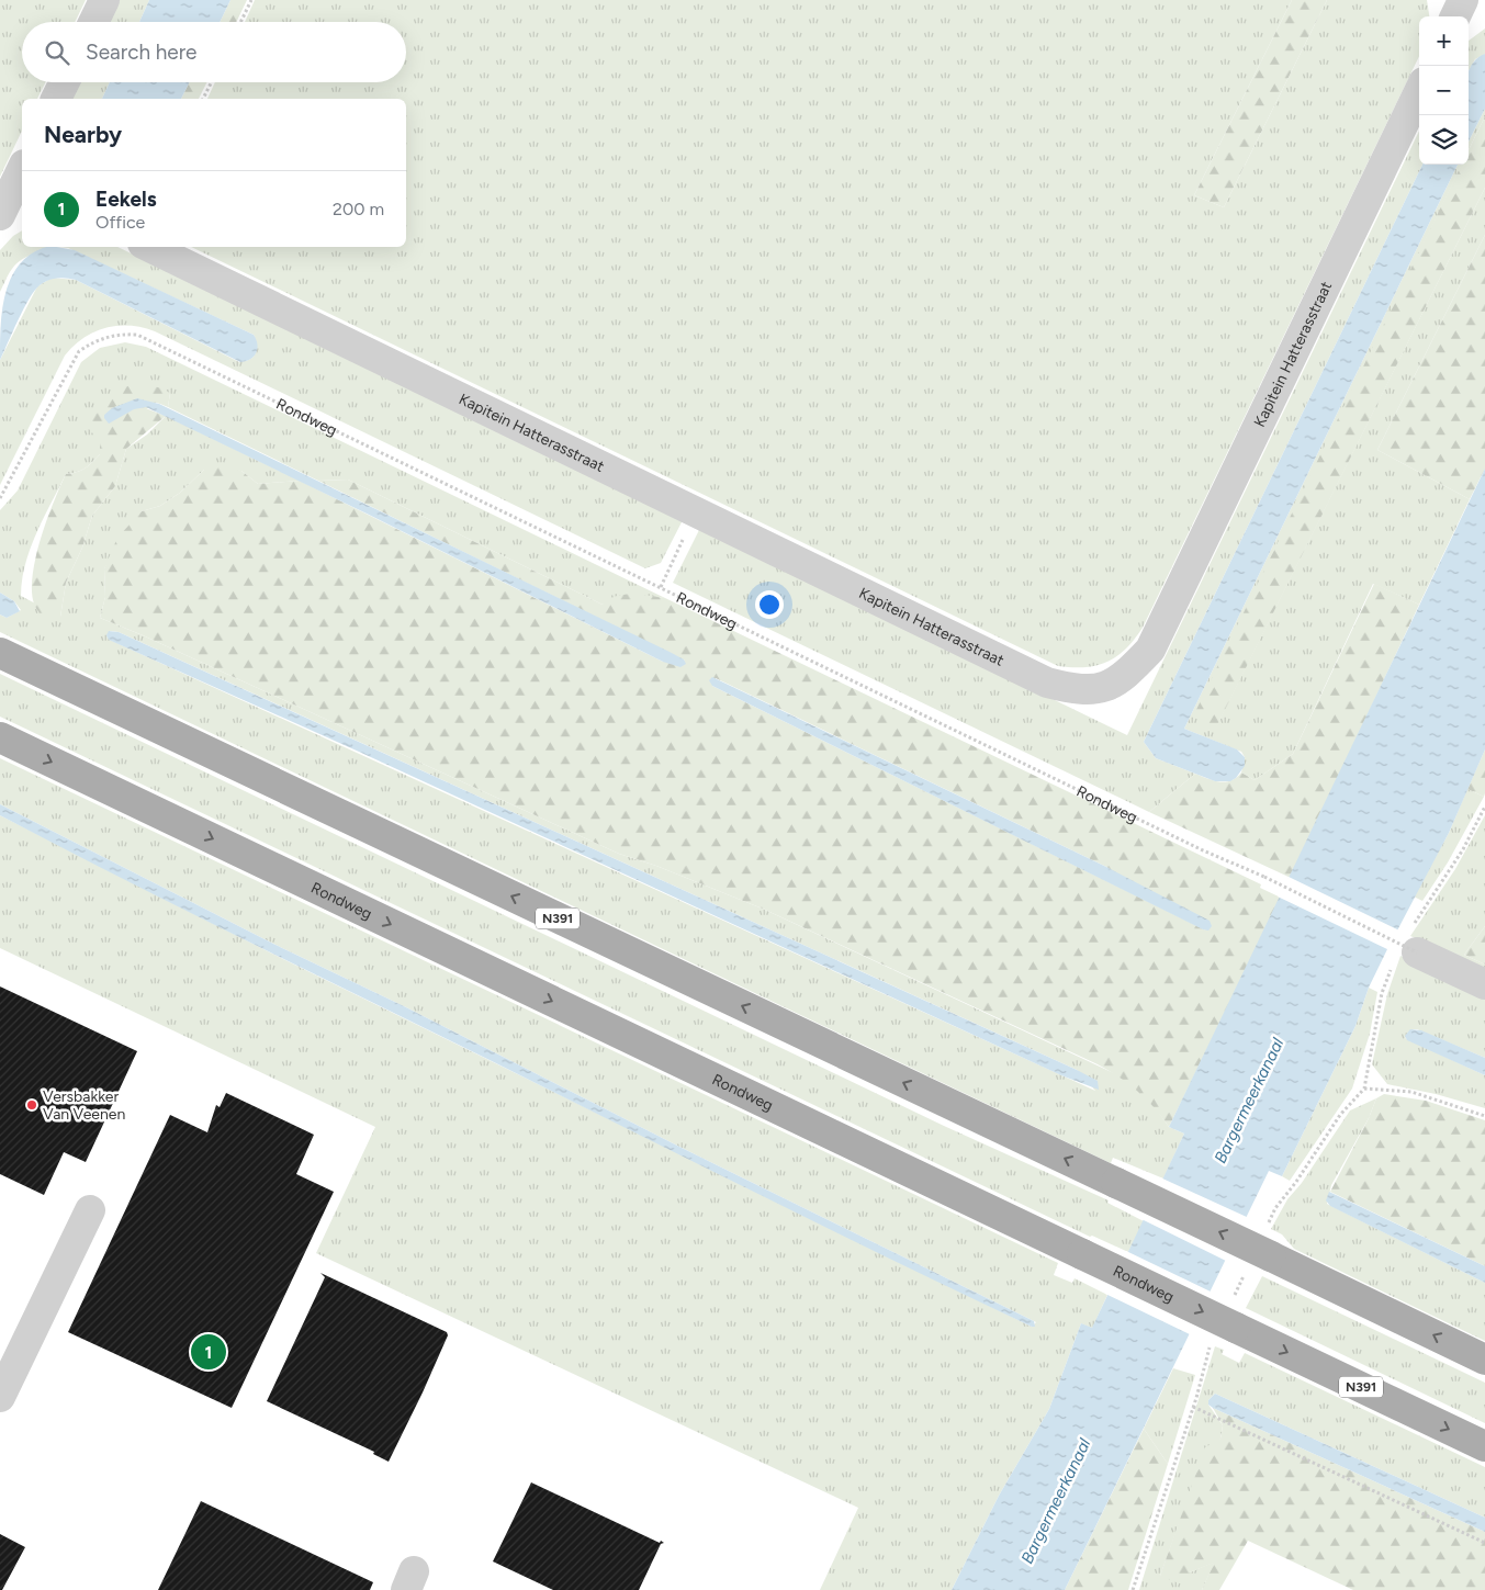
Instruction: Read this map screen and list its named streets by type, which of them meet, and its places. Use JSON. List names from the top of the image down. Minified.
{"streets":{"main road":["Rondweg","N391"],"street":["Kapitein Hatterasstraat"]},"one_way":["Rondweg"],"water":["Bargermeerkanaal"],"places":["Versbakker Van Veenen"],"page":{"map_buttons":["+","−"],"search":"Search here","heading":"Nearby","list":[{"mark":"1","name":"Eekels","note":"Office","value":"200 m"}],"pins":"1"}}
